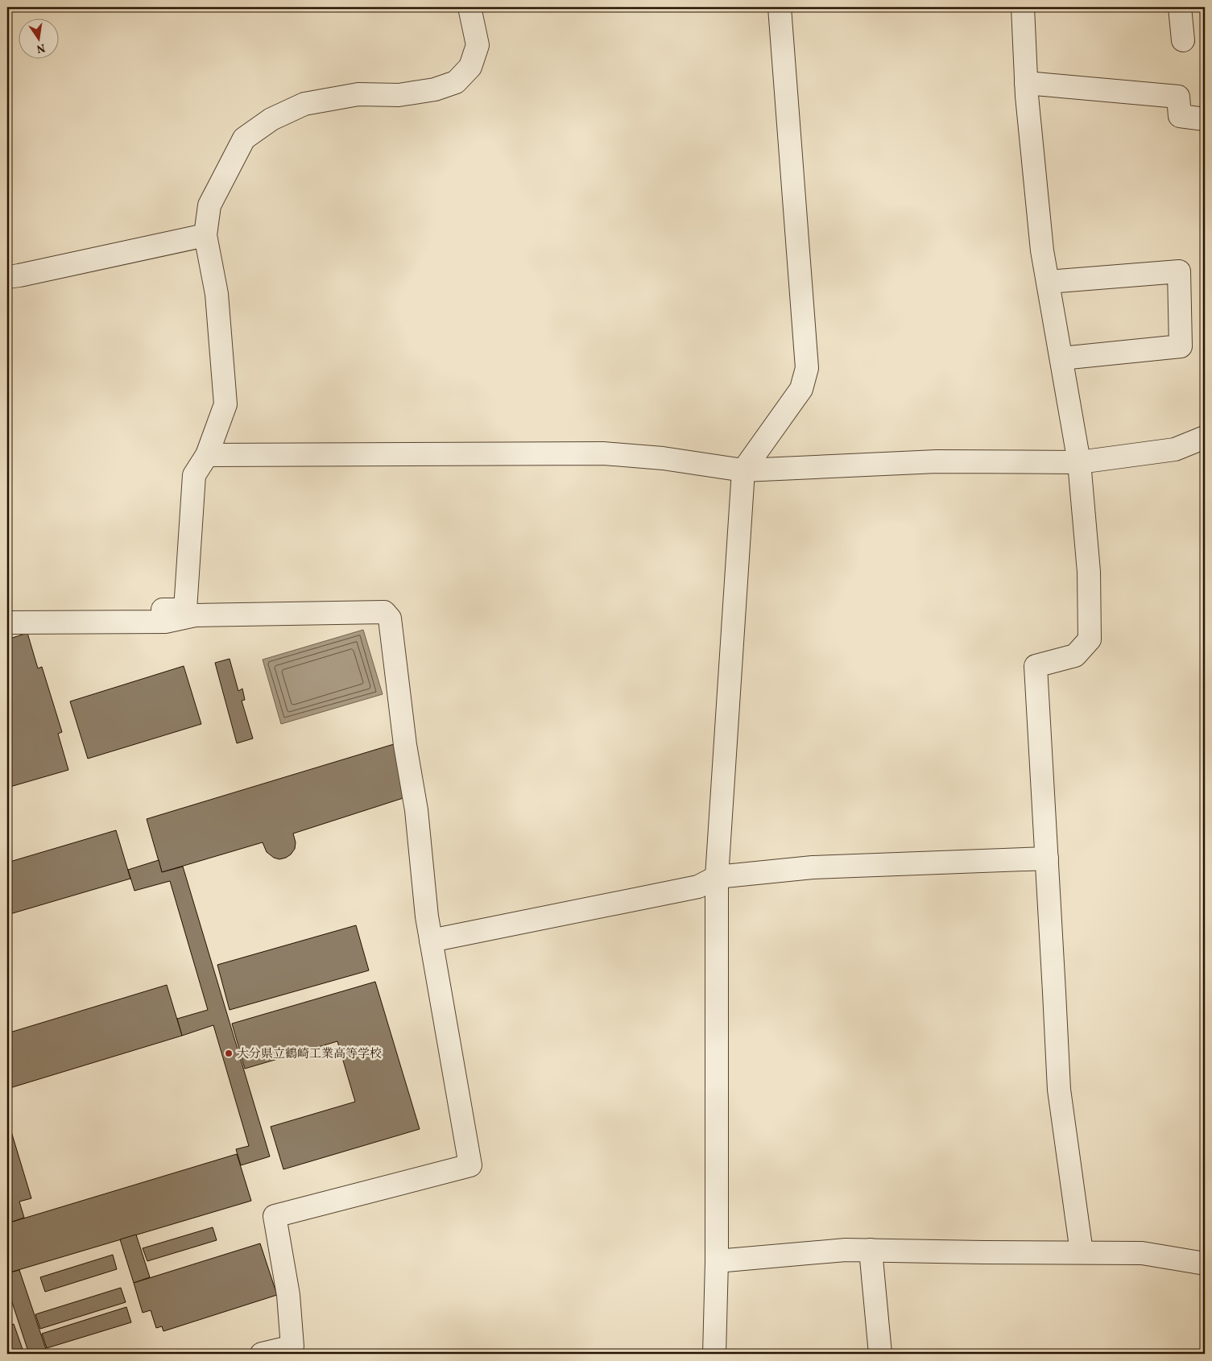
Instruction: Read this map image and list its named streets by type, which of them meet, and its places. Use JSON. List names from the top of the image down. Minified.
{"places":["大分県立鶴崎工業高等学校"],"north":"bottom"}
